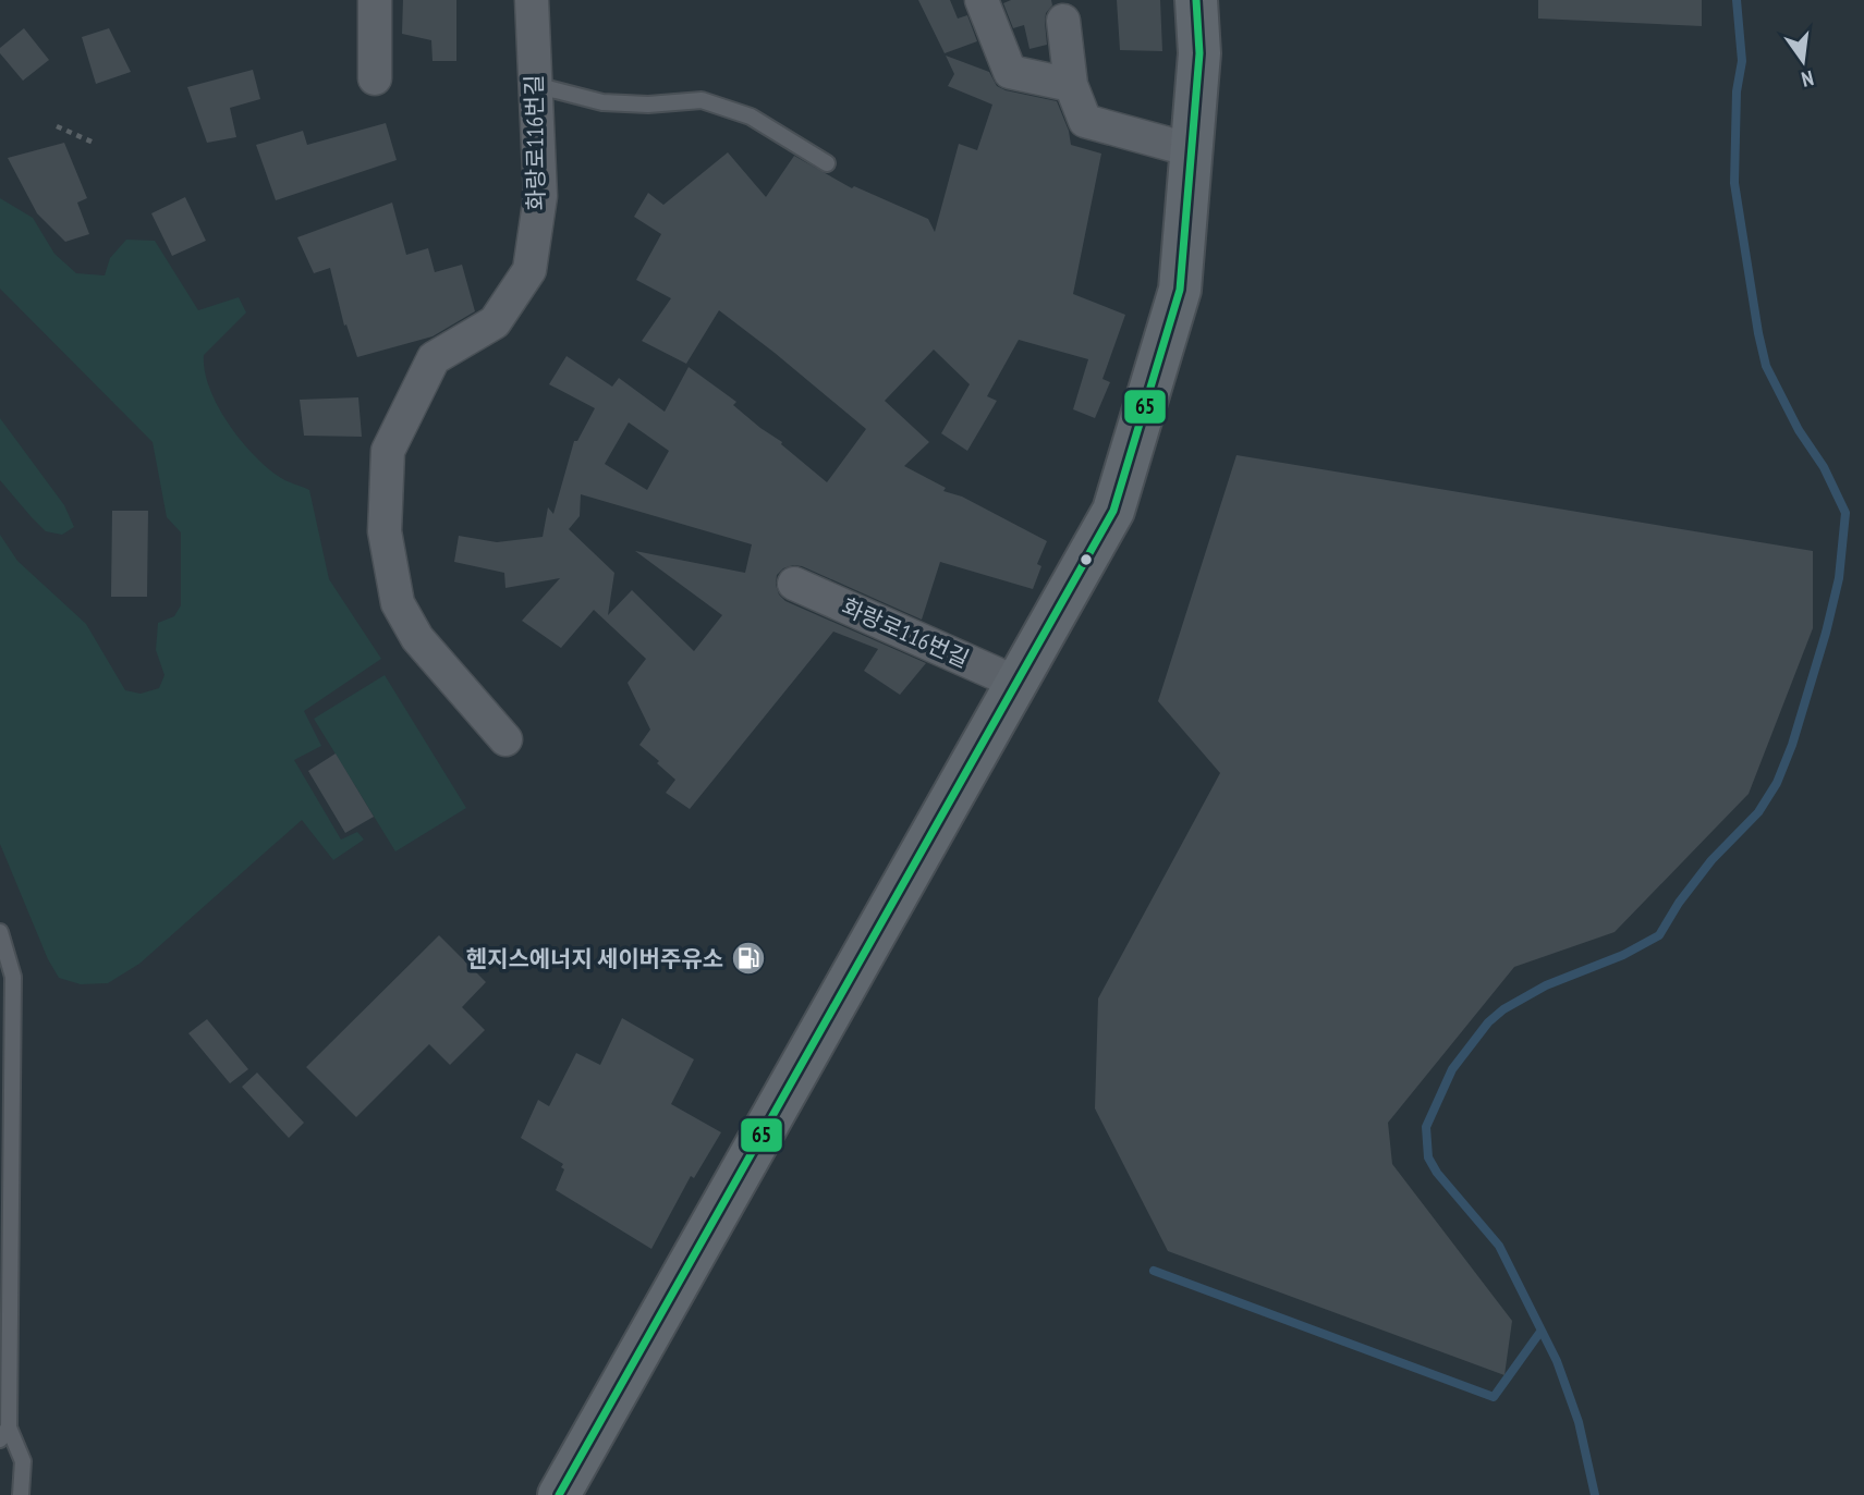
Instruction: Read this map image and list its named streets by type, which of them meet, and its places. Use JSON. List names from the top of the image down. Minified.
{"streets":{"street":["화랑로116번길"]},"places":{"fuel station":["헨지스에너지 세이버주유소"]},"lines":["transit line 65"],"north":"bottom"}
